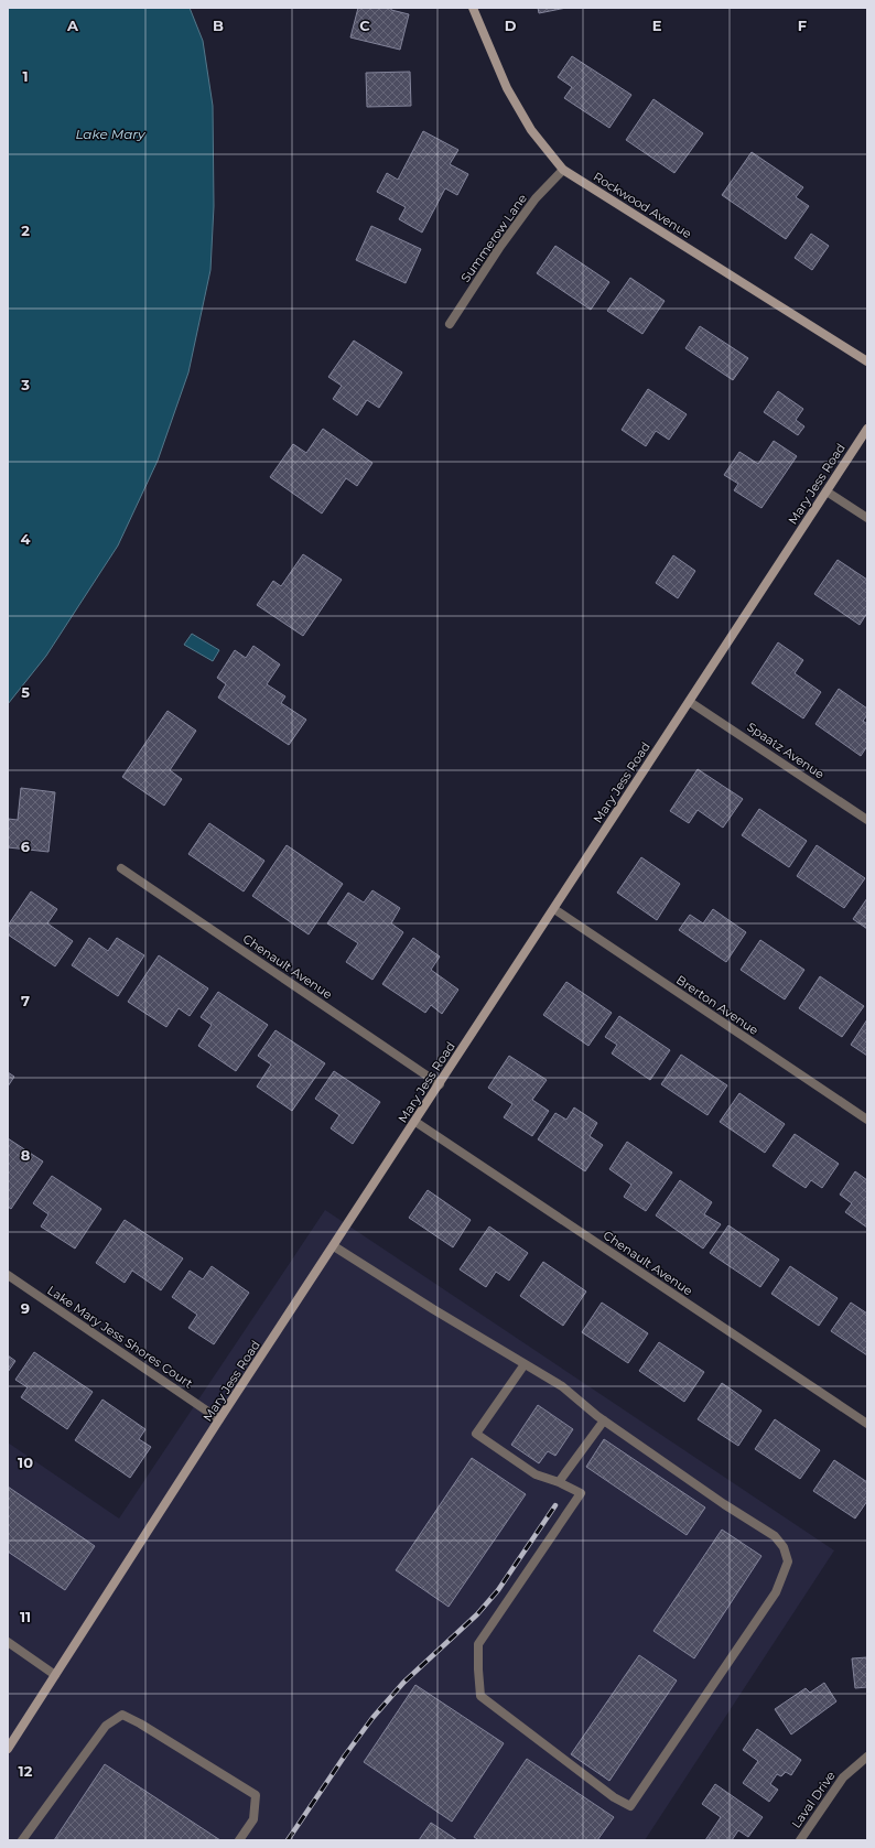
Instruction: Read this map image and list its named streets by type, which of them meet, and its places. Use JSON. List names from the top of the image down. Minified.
{"streets":{"street":["Rockwood Avenue","Summerow Lane","Mary Jess Road","Spaatz Avenue","Chenault Avenue","Brerton Avenue","Lake Mary Jess Shores Court","Laval Drive"]},"crossings":[["Rockwood Avenue","Summerow Lane"],["Mary Jess Road","Spaatz Avenue"],["Mary Jess Road","Chenault Avenue"],["Mary Jess Road","Brerton Avenue"],["Mary Jess Road","Lake Mary Jess Shores Court"]],"water":["Lake Mary"],"grid":{"columns":["A","B","C","D","E","F"],"rows":["1","2","3","4","5","6","7","8","9","10","11","12"]}}
